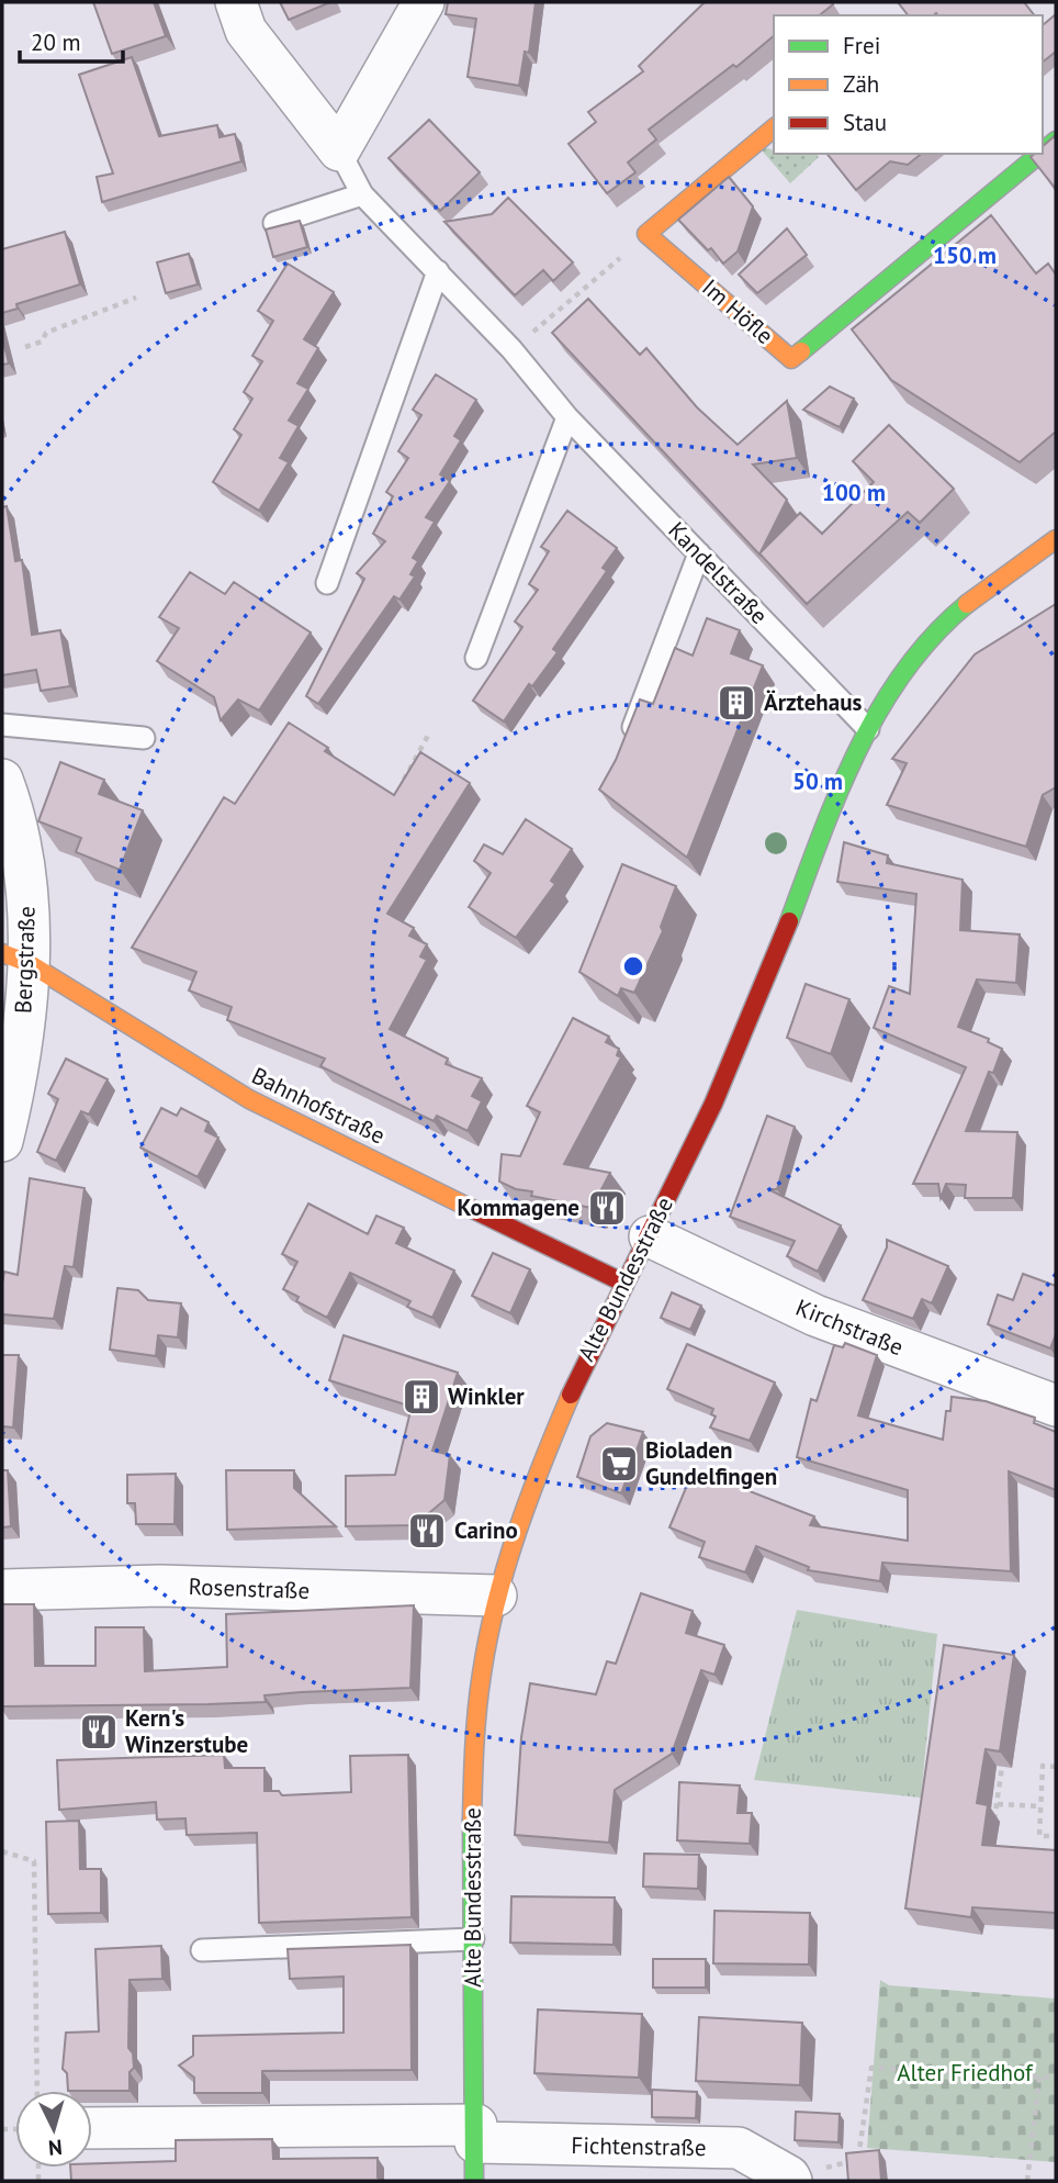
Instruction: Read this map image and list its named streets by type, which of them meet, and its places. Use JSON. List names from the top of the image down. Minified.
{"streets":{"street":["Im Höfle","Kandelstraße","Bergstraße","Bahnhofstraße","Alte Bundesstraße","Kirchstraße","Rosenstraße","Fichtenstraße"]},"crossings":[["Kandelstraße","Alte Bundesstraße"],["Bergstraße","Bahnhofstraße"],["Bahnhofstraße","Alte Bundesstraße"],["Alte Bundesstraße","Kirchstraße"],["Alte Bundesstraße","Rosenstraße"],["Alte Bundesstraße","Fichtenstraße"]],"parks":["Alter Friedhof"],"places":{"building":["Ärztehaus","Winkler"],"restaurant":["Kommagene","Carino","Kern's Winzerstube"],"supermarket":["Bioladen Gundelfingen"]},"legend":["Frei","Zäh","Stau"],"scale_bar":"20 m","north":"bottom","rings":["150 m","100 m","50 m"]}
